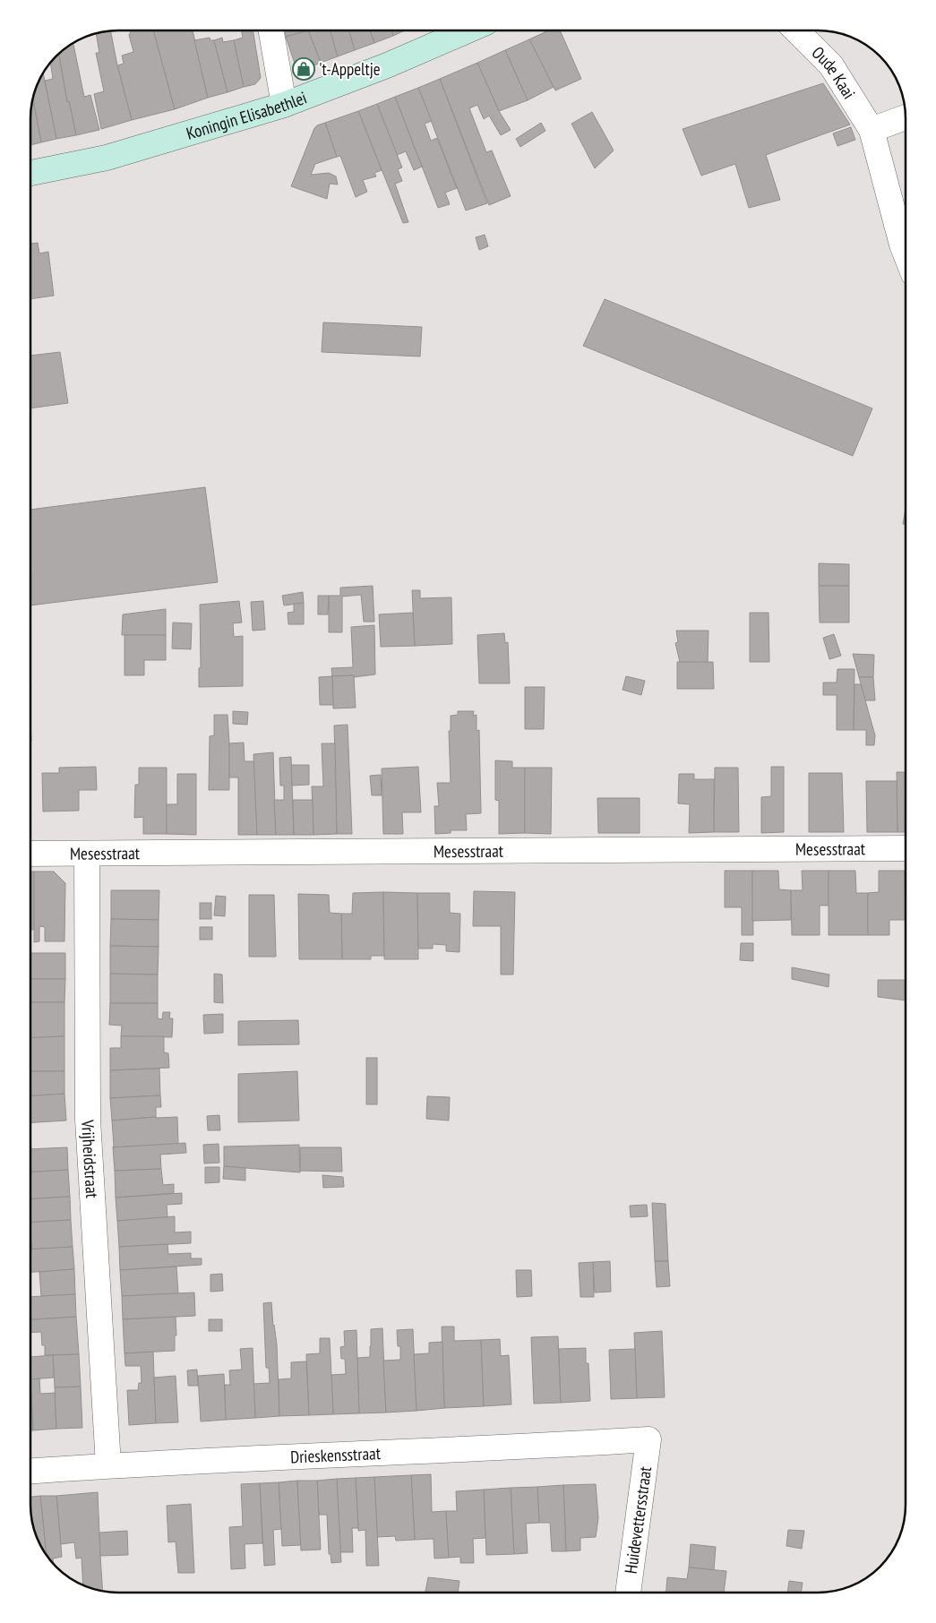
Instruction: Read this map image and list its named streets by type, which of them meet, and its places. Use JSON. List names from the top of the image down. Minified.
{"streets":{"street":["Oude Kaai","Koningin Elisabethlei","Mesesstraat","Vrijheidstraat","Drieskensstraat","Huidevettersstraat"]},"crossings":[["Mesesstraat","Vrijheidstraat"],["Vrijheidstraat","Drieskensstraat"],["Drieskensstraat","Huidevettersstraat"]],"places":{"shop":["'t-Appeltje"]}}
